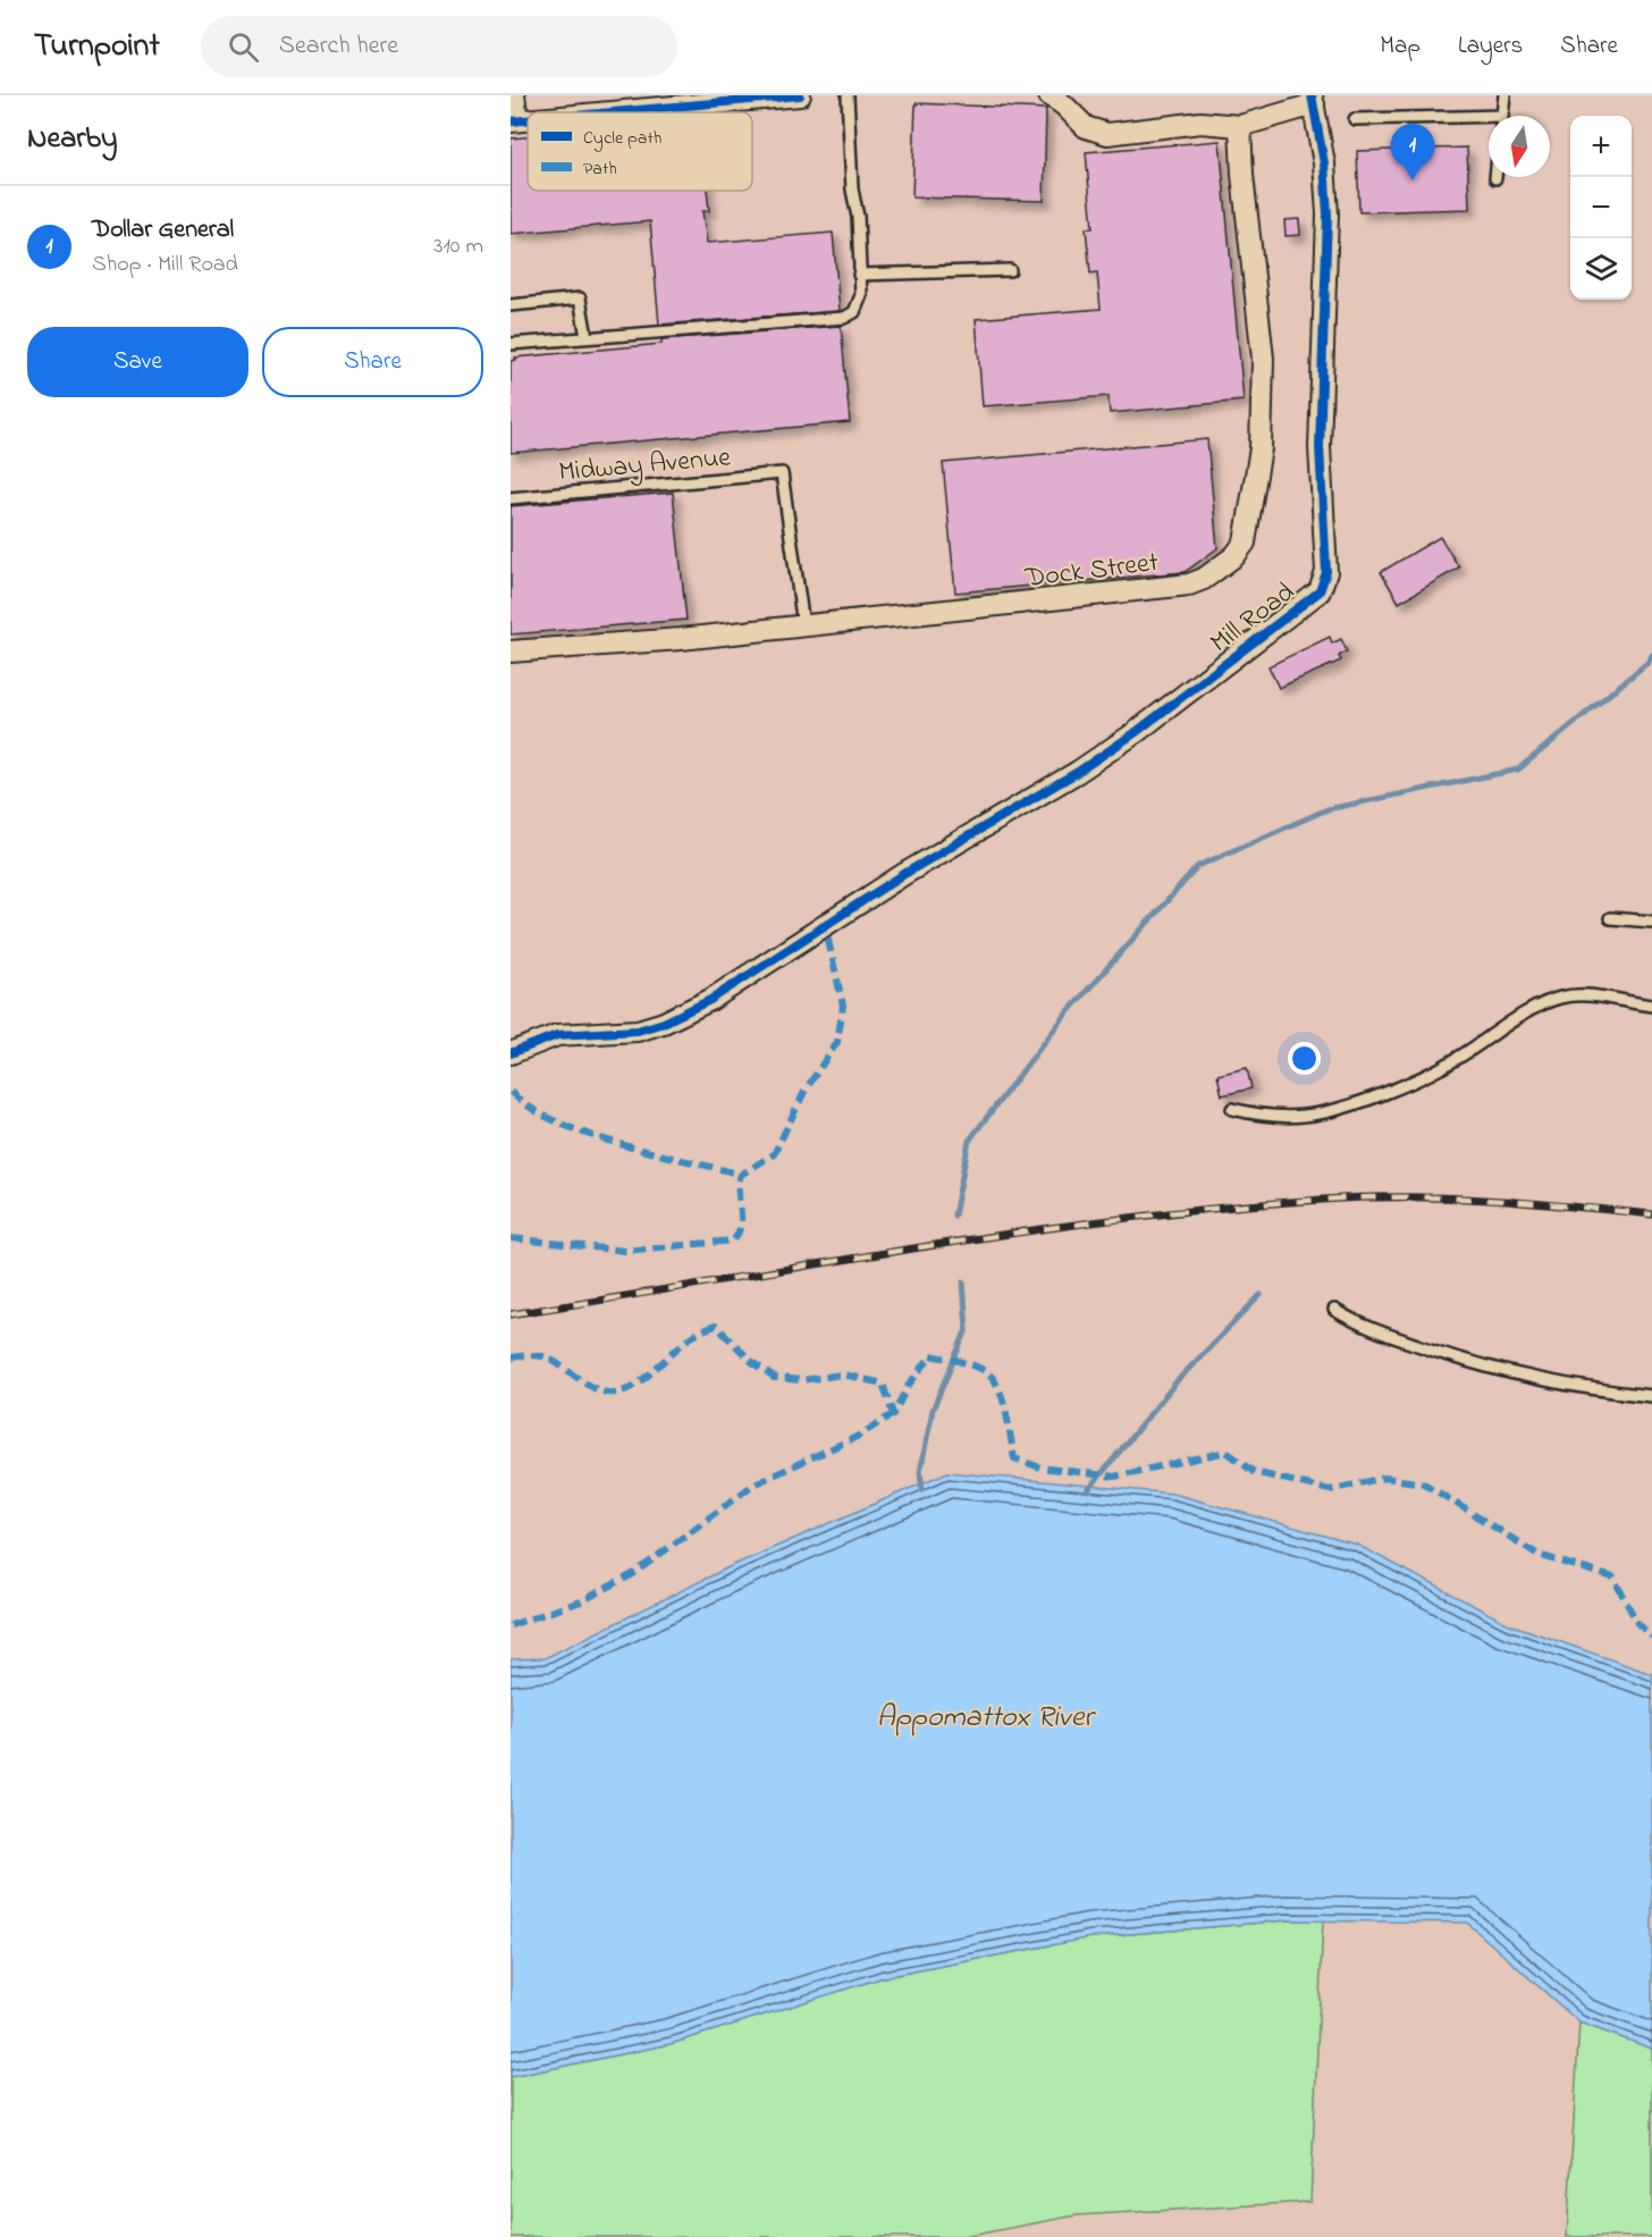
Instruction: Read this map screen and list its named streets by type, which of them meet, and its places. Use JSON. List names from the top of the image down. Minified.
{"streets":{"street":["Dock Street","Mill Road"],"lane":["Midway Avenue"]},"crossings":[["Midway Avenue","Dock Street"]],"water":["Appomattox River"],"legend":["Cycle path","Path"],"north":"bottom","page":{"header":"Turnpoint","search":"Search here","nav":["Map","Layers","Share"],"heading":"Nearby","map_buttons":["+","−"],"pins":"1","list":[{"mark":"1","name":"Dollar General","note":"Shop · Mill Road","value":"310 m"}],"buttons":["Save","Share"]}}
